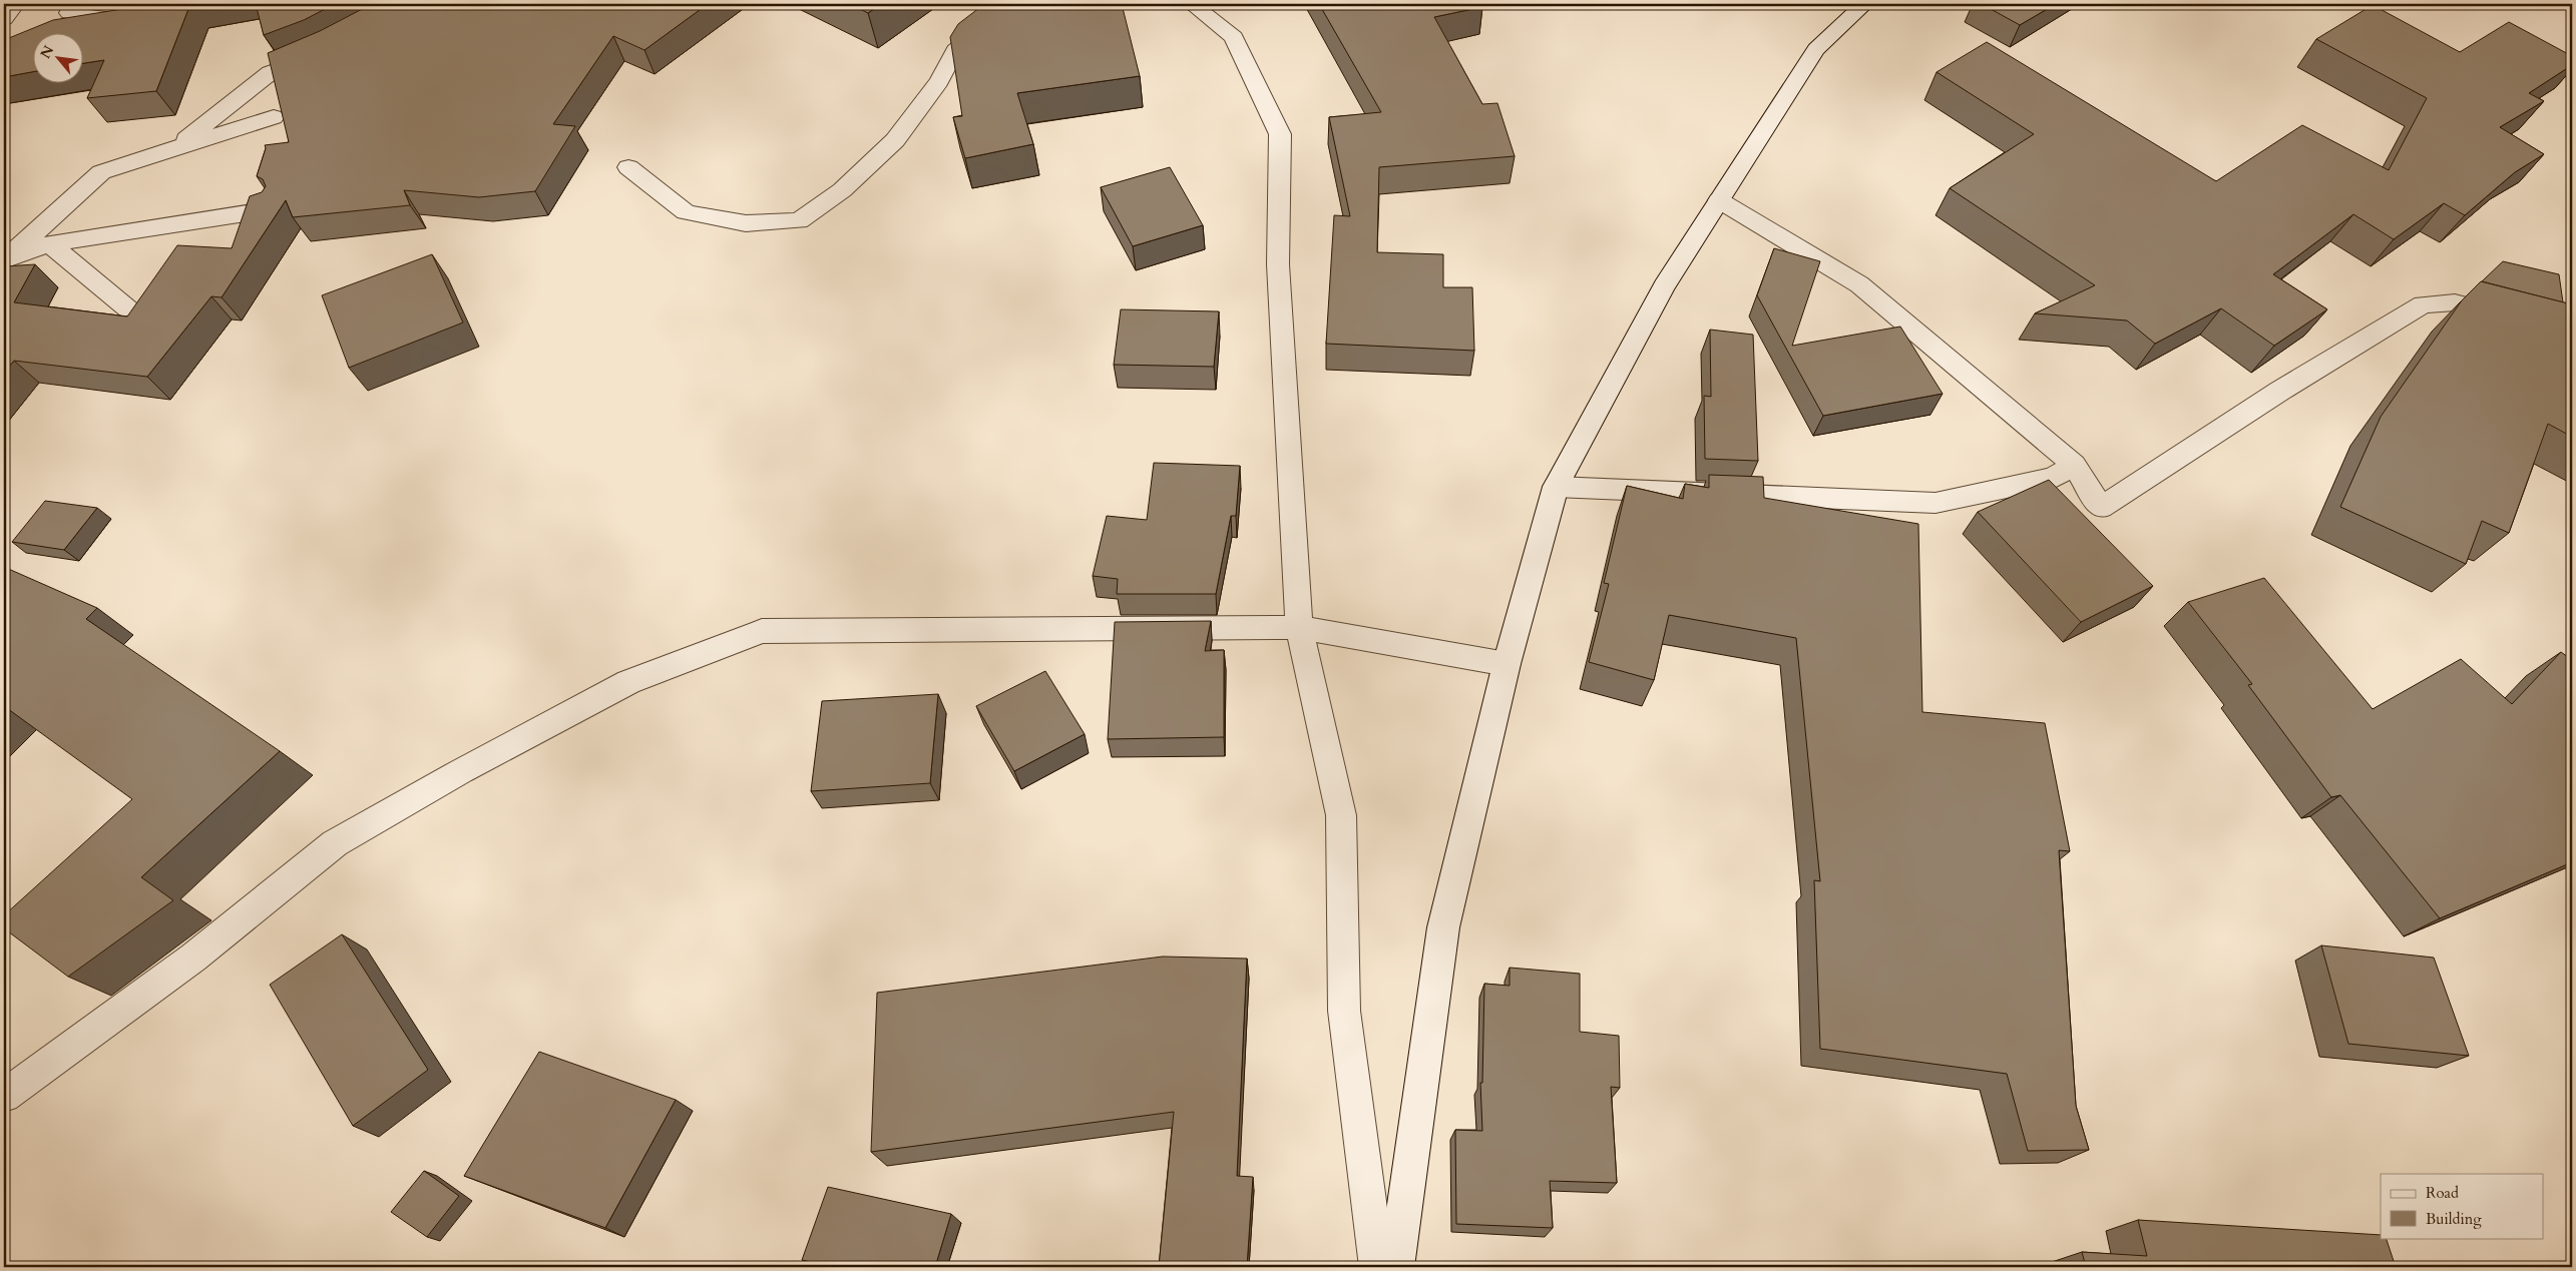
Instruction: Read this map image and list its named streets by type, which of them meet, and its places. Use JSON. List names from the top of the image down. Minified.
{"legend":["Road","Building"],"north":"top left"}
